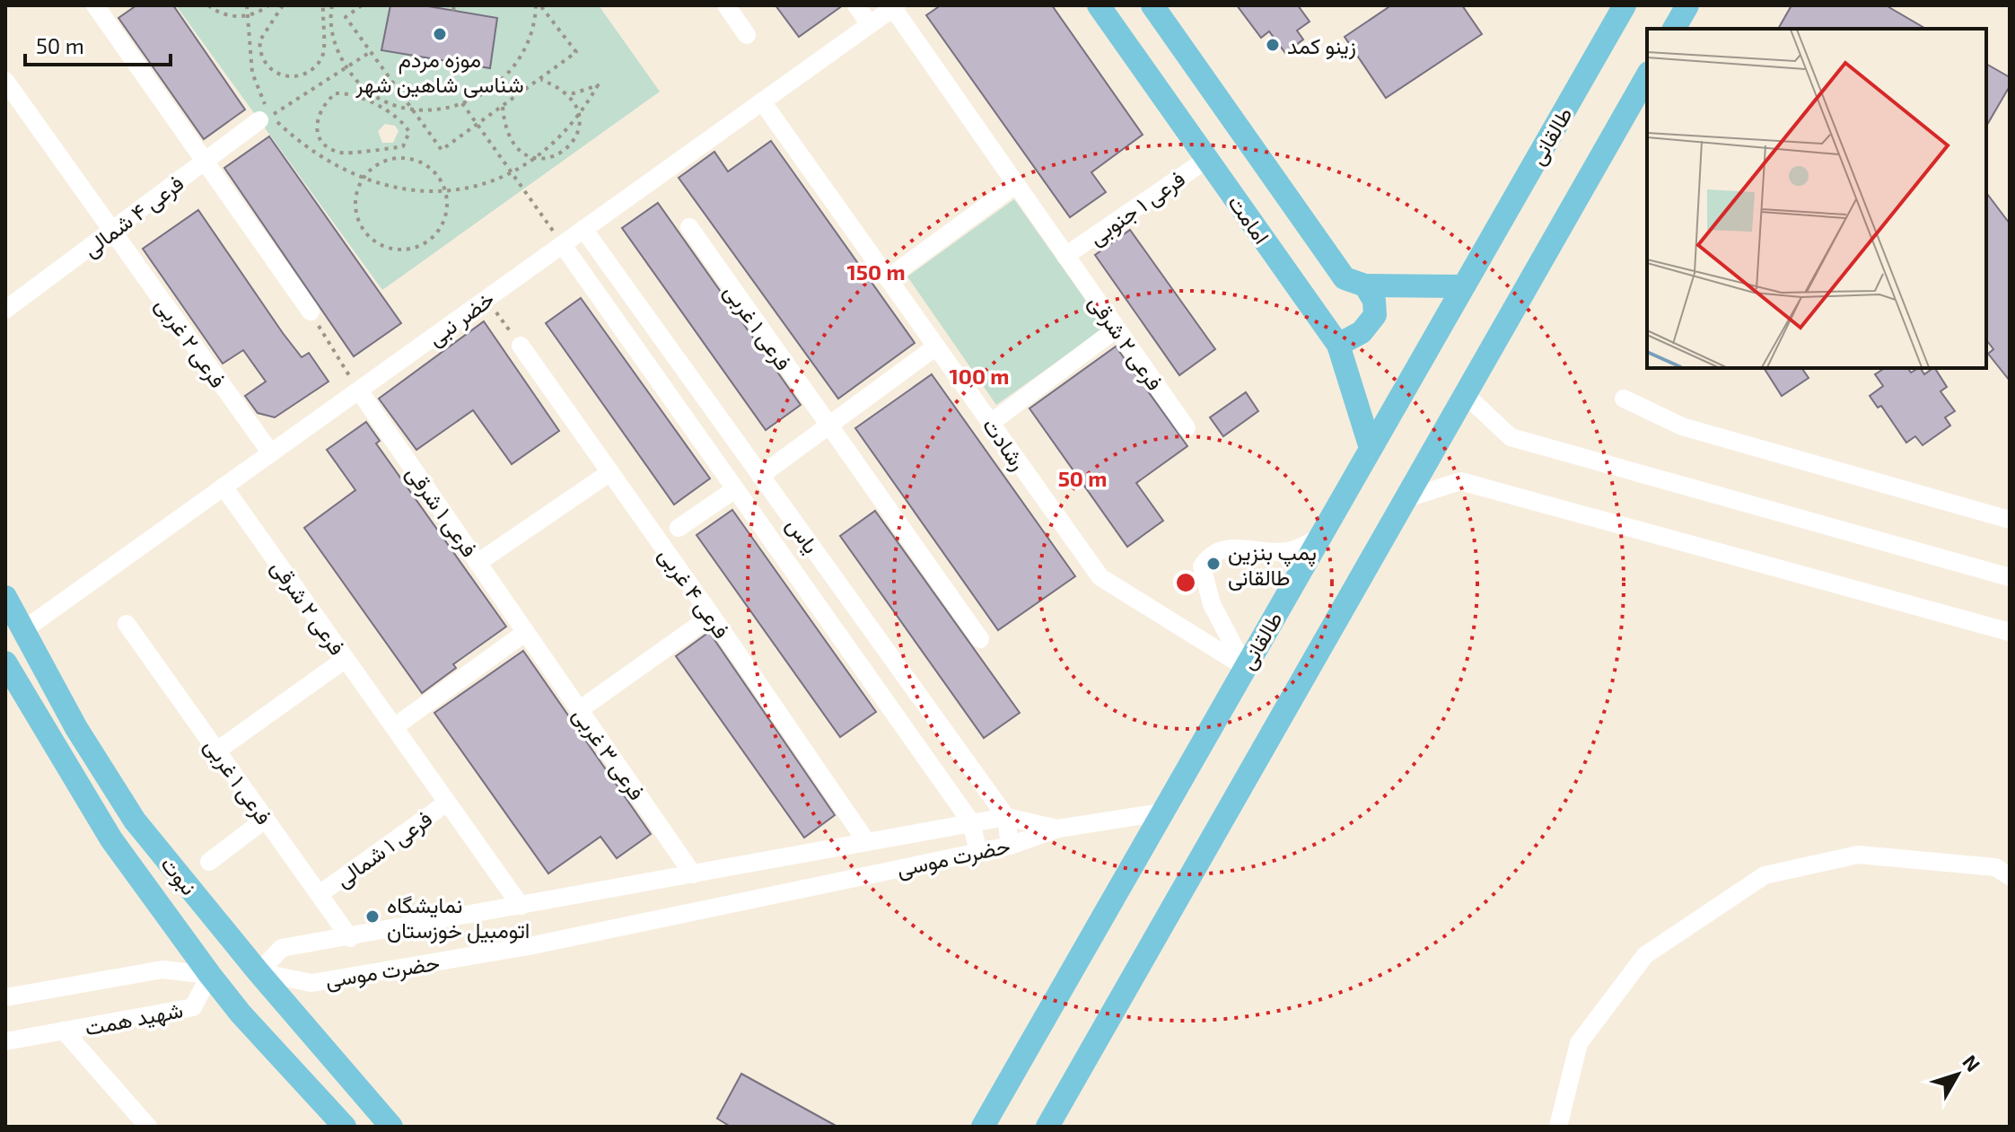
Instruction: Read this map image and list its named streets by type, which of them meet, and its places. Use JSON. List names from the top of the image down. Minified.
{"streets":{"main road":["طالقانی","امامت","نبوت"],"street":["فرعی ۱ جنوبی","فرعی ۴ شمالی","خضر نبی","فرعی ۱ غربی","فرعی ۲ غربی","فرعی ۲ شرقی","رشادت","فرعی ۱ شرقی","یاس","فرعی ۴ غربی","فرعی ۳ غربی","فرعی ۱‍ شمالی","حضرت موسی","شهید همت"]},"crossings":[["طالقانی","امامت"],["طالقانی","رشادت"],["طالقانی","حضرت موسی"],["فرعی ۱ جنوبی","امامت"],["فرعی ۱ جنوبی","فرعی ۲ شرقی"],["فرعی ۴ شمالی","فرعی ۲ غربی"],["خضر نبی","فرعی ۲ غربی"],["خضر نبی","فرعی ۲ شرقی"],["خضر نبی","رشادت"],["خضر نبی","فرعی ۱ شرقی"],["خضر نبی","یاس"],["خضر نبی","نبوت"],["فرعی ۱ غربی","فرعی ۱‍ شمالی"],["فرعی ۱ غربی","حضرت موسی"],["فرعی ۱ شرقی","فرعی ۳ غربی"],["یاس","حضرت موسی"],["فرعی ۴ غربی","حضرت موسی"],["فرعی ۳ غربی","حضرت موسی"],["حضرت موسی","نبوت"],["نبوت","شهید همت"]],"places":["موزه مردم شناسی شاهین شهر","زینو کمد","پمپ بنزین طالقانی","نمایشگاه اتومبیل خوزستان"],"scale_bar":"50 m","north":"top right","rings":["150 m","100 m","50 m"]}
